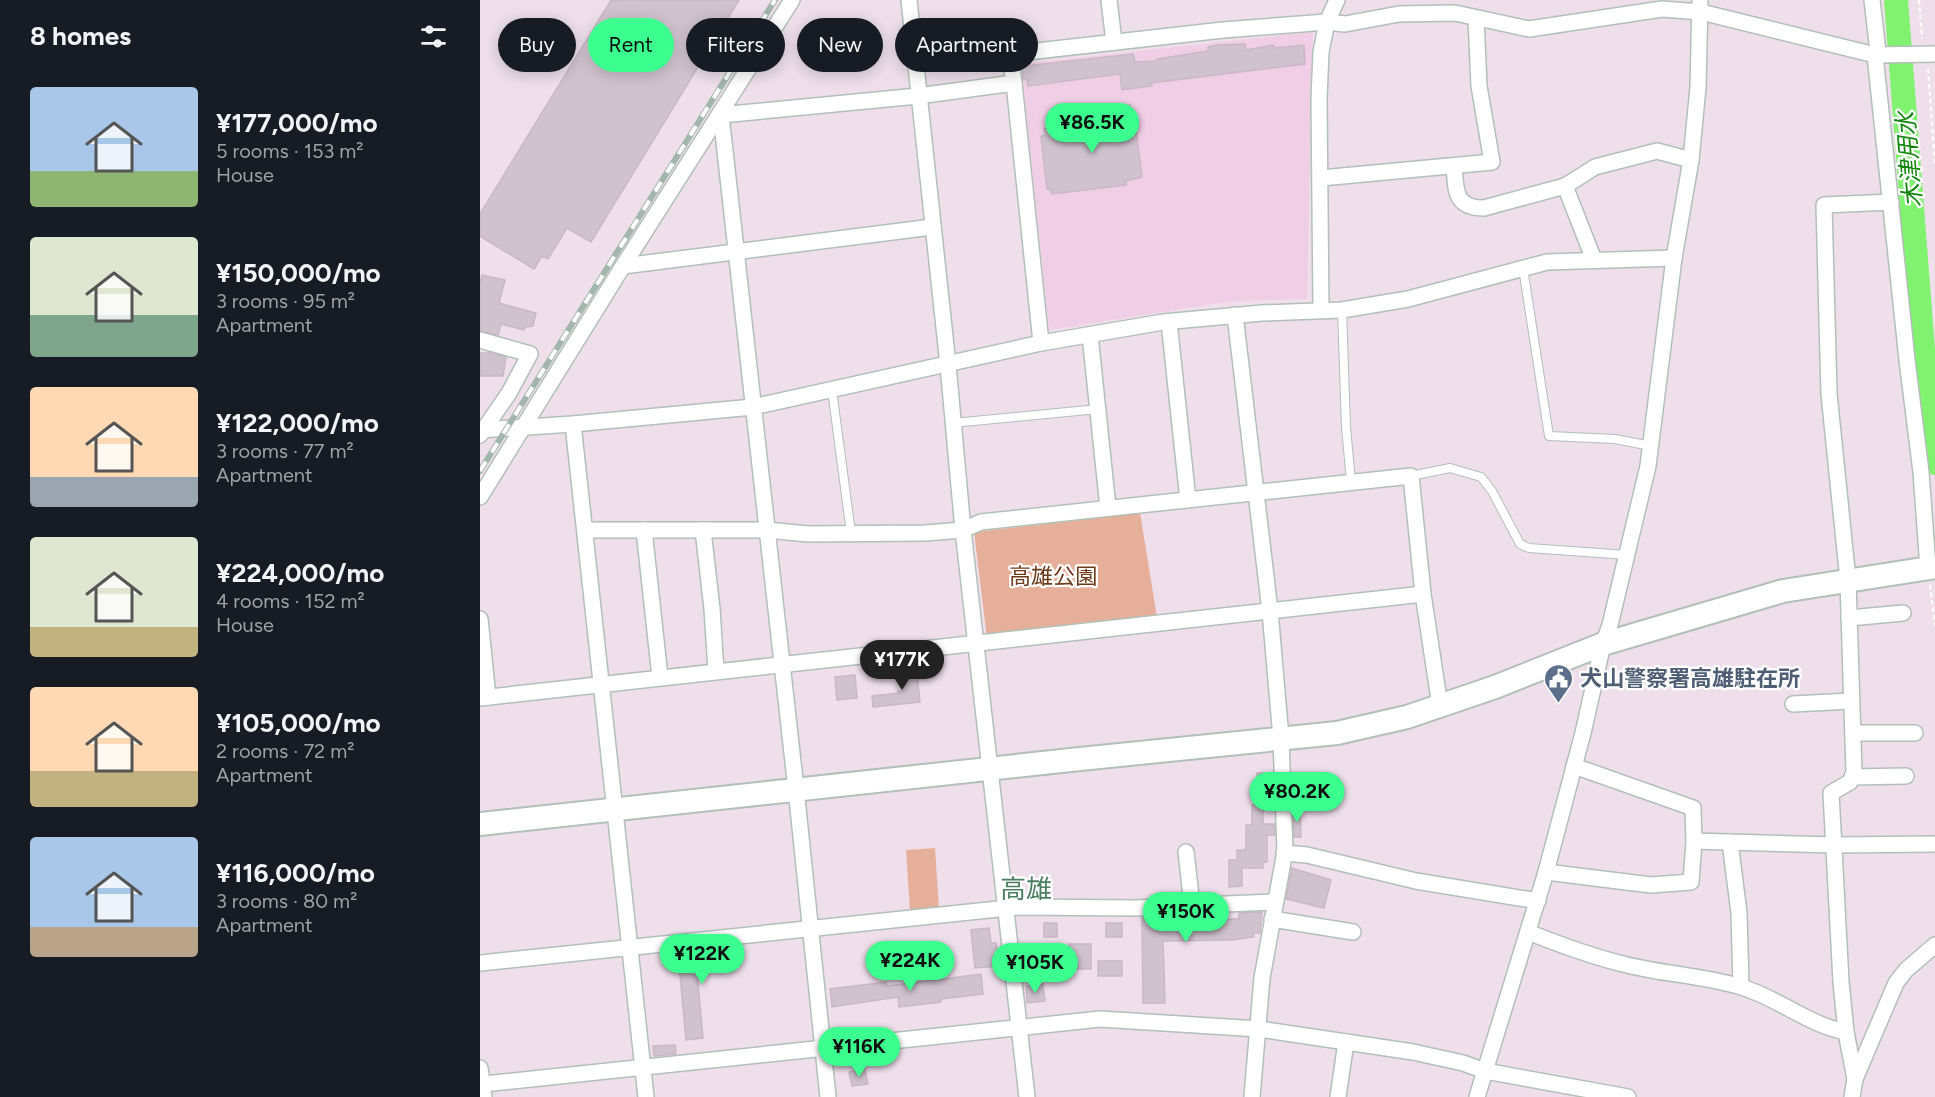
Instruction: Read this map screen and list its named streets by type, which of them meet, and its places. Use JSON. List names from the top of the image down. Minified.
{"districts":["高雄"],"water":["木津用水"],"parks":["高雄公園"],"places":{"public building":["犬山警察署高雄駐在所"]},"page":{"heading":"8 homes","chip":["Buy","Rent","Filters","New","Apartment"],"list":[{"name":"¥177,000/mo","note":"5 rooms · 153 m² · House"},{"name":"¥150,000/mo","note":"3 rooms · 95 m² · Apartment"},{"name":"¥122,000/mo","note":"3 rooms · 77 m² · Apartment"},{"name":"¥224,000/mo","note":"4 rooms · 152 m² · House"},{"name":"¥105,000/mo","note":"2 rooms · 72 m² · Apartment"},{"name":"¥116,000/mo","note":"3 rooms · 80 m² · Apartment"}],"price":["¥86.5K","¥177K","¥80.2K","¥150K","¥122K","¥224K","¥105K","¥116K"]}}
